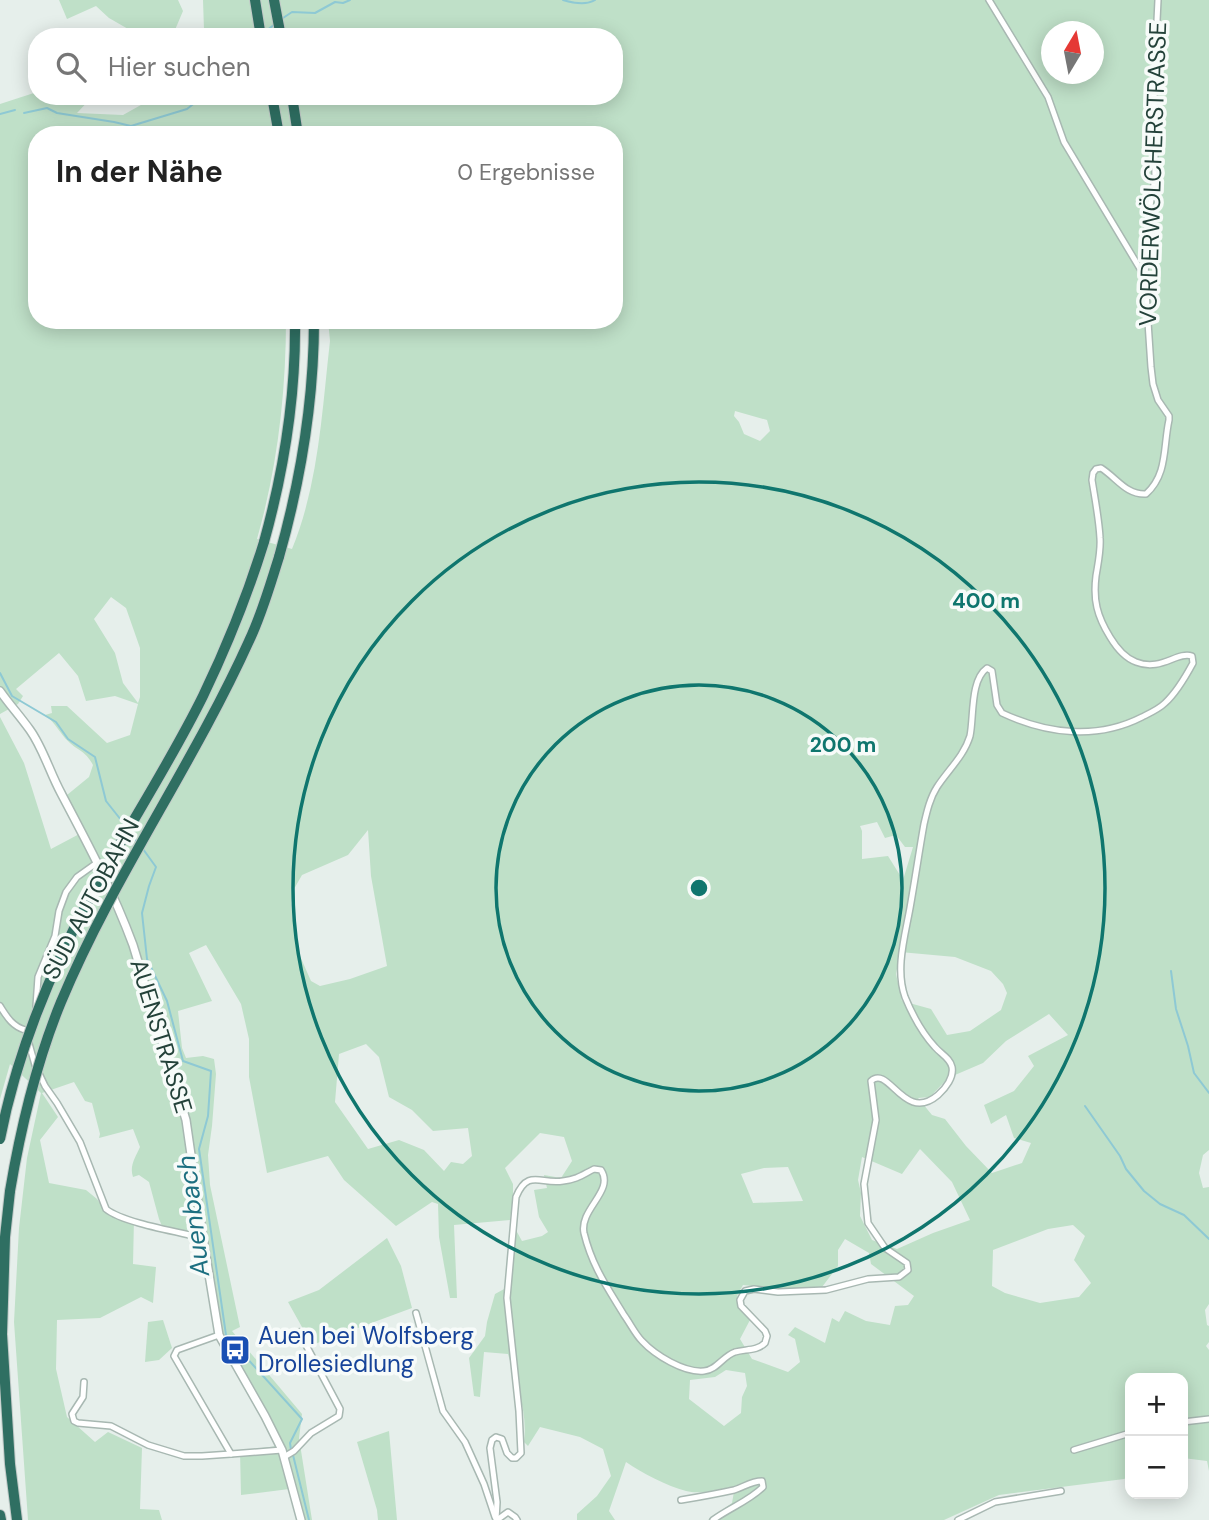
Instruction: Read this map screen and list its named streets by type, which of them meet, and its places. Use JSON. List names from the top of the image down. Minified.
{"streets":{"highway":["SÜD AUTOBAHN"],"street":["VORDERWÖLCHERSTRASSE","AUENSTRASSE"]},"water":["Auenbach"],"places":{"bus stop":["Auen bei Wolfsberg Drollesiedlung"]},"north":"top","page":{"search":"Hier suchen","heading":["In der Nähe","0 Ergebnisse"],"map_buttons":["+","−"]},"rings":["400 m","200 m"]}
